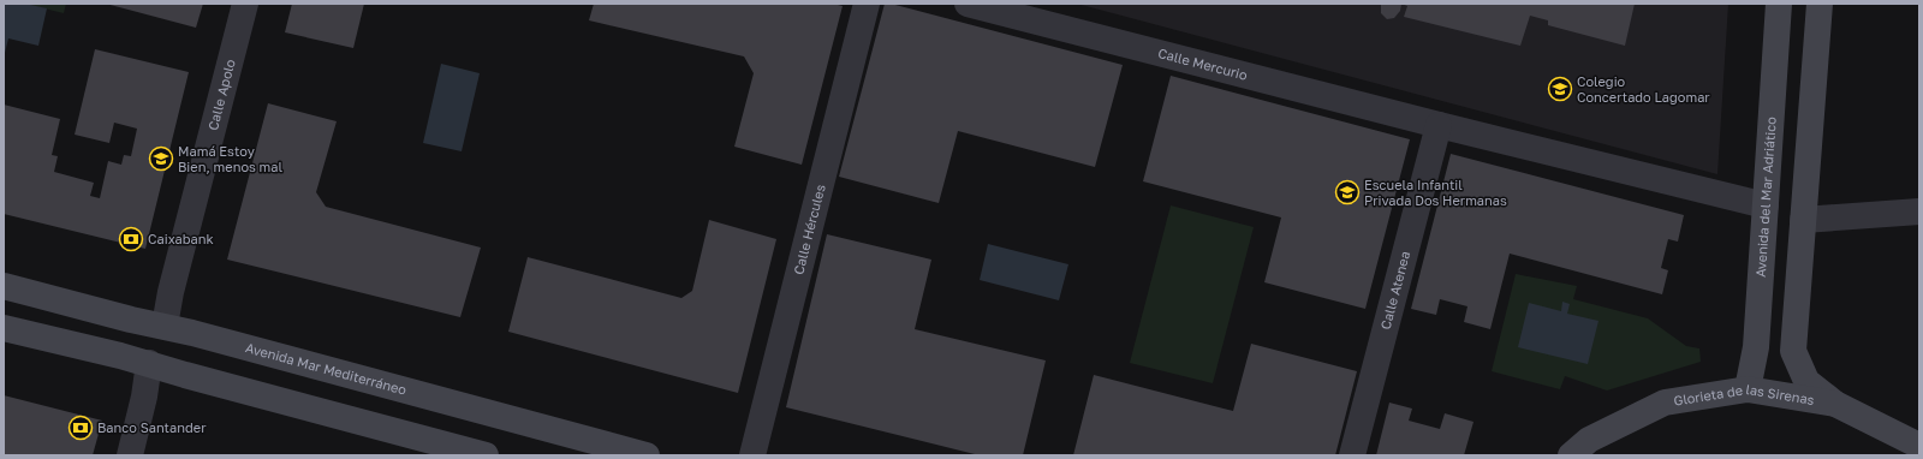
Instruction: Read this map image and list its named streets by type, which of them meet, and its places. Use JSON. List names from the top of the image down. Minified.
{"streets":{"street":["Calle Mercurio","Calle Apolo","Avenida del Mar Adriático","Calle Hércules","Calle Atenea","Avenida Mar Mediterráneo","Glorieta de las Sirenas"]},"crossings":[["Calle Mercurio","Avenida del Mar Adriático"],["Calle Mercurio","Calle Atenea"],["Calle Apolo","Avenida Mar Mediterráneo"],["Avenida del Mar Adriático","Glorieta de las Sirenas"]],"places":{"school or university":["Colegio Concertado Lagomar","Mamá Estoy Bien, menos mal","Escuela Infantil Privada Dos Hermanas"],"bank":["Caixabank","Banco Santander"]}}
